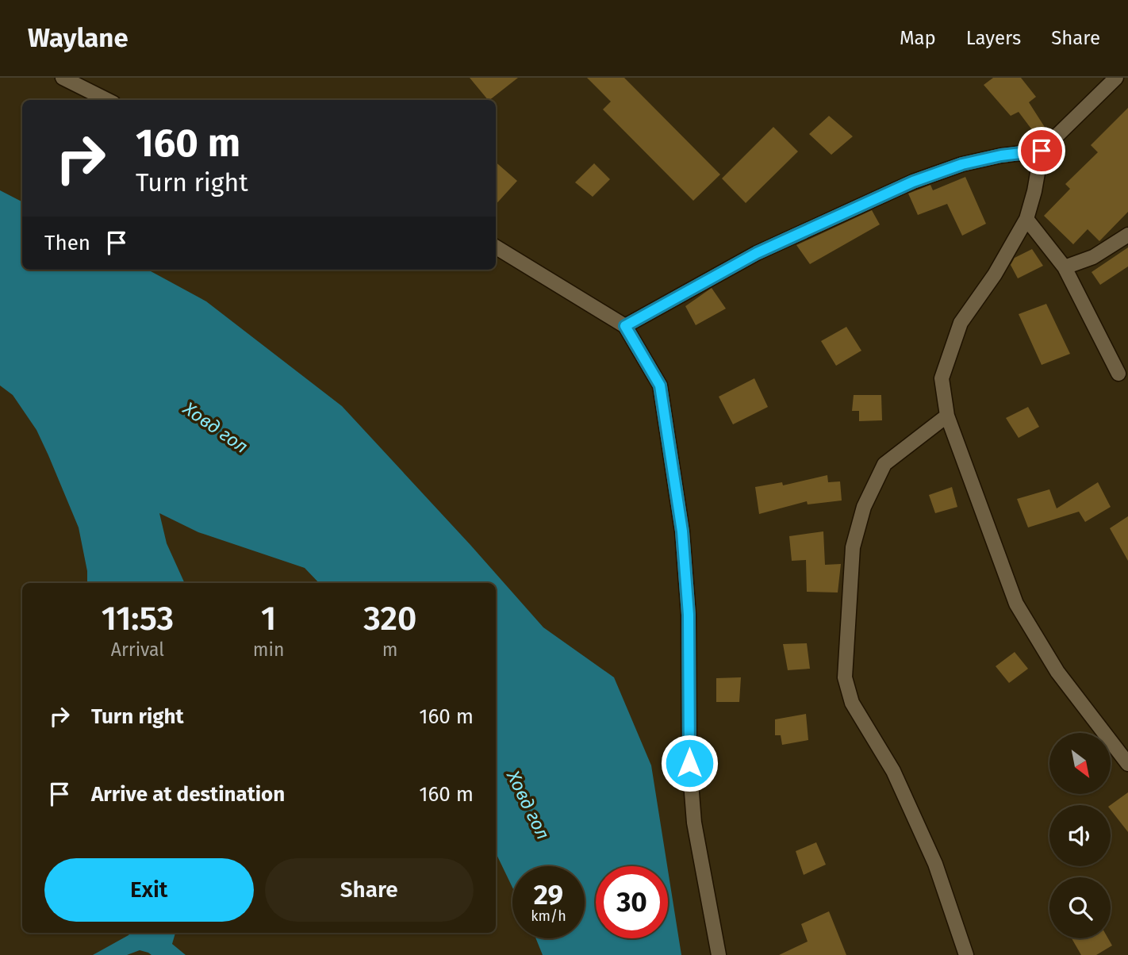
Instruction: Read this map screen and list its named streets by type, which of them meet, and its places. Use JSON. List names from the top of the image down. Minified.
{"water":["Ховд гол"],"north":"bottom right","page":{"header":"Waylane","nav":["Map","Layers","Share"],"turn":["160 m","Turn right"],"then":"Then","eta":["11:53","Arrival","1","min","320","m"],"list":[{"name":"Turn right","value":"160 m"},{"name":"Arrive at destination","value":"160 m"}],"buttons":["Exit","Share"],"speed":"29 km/h","limit":"30"}}
